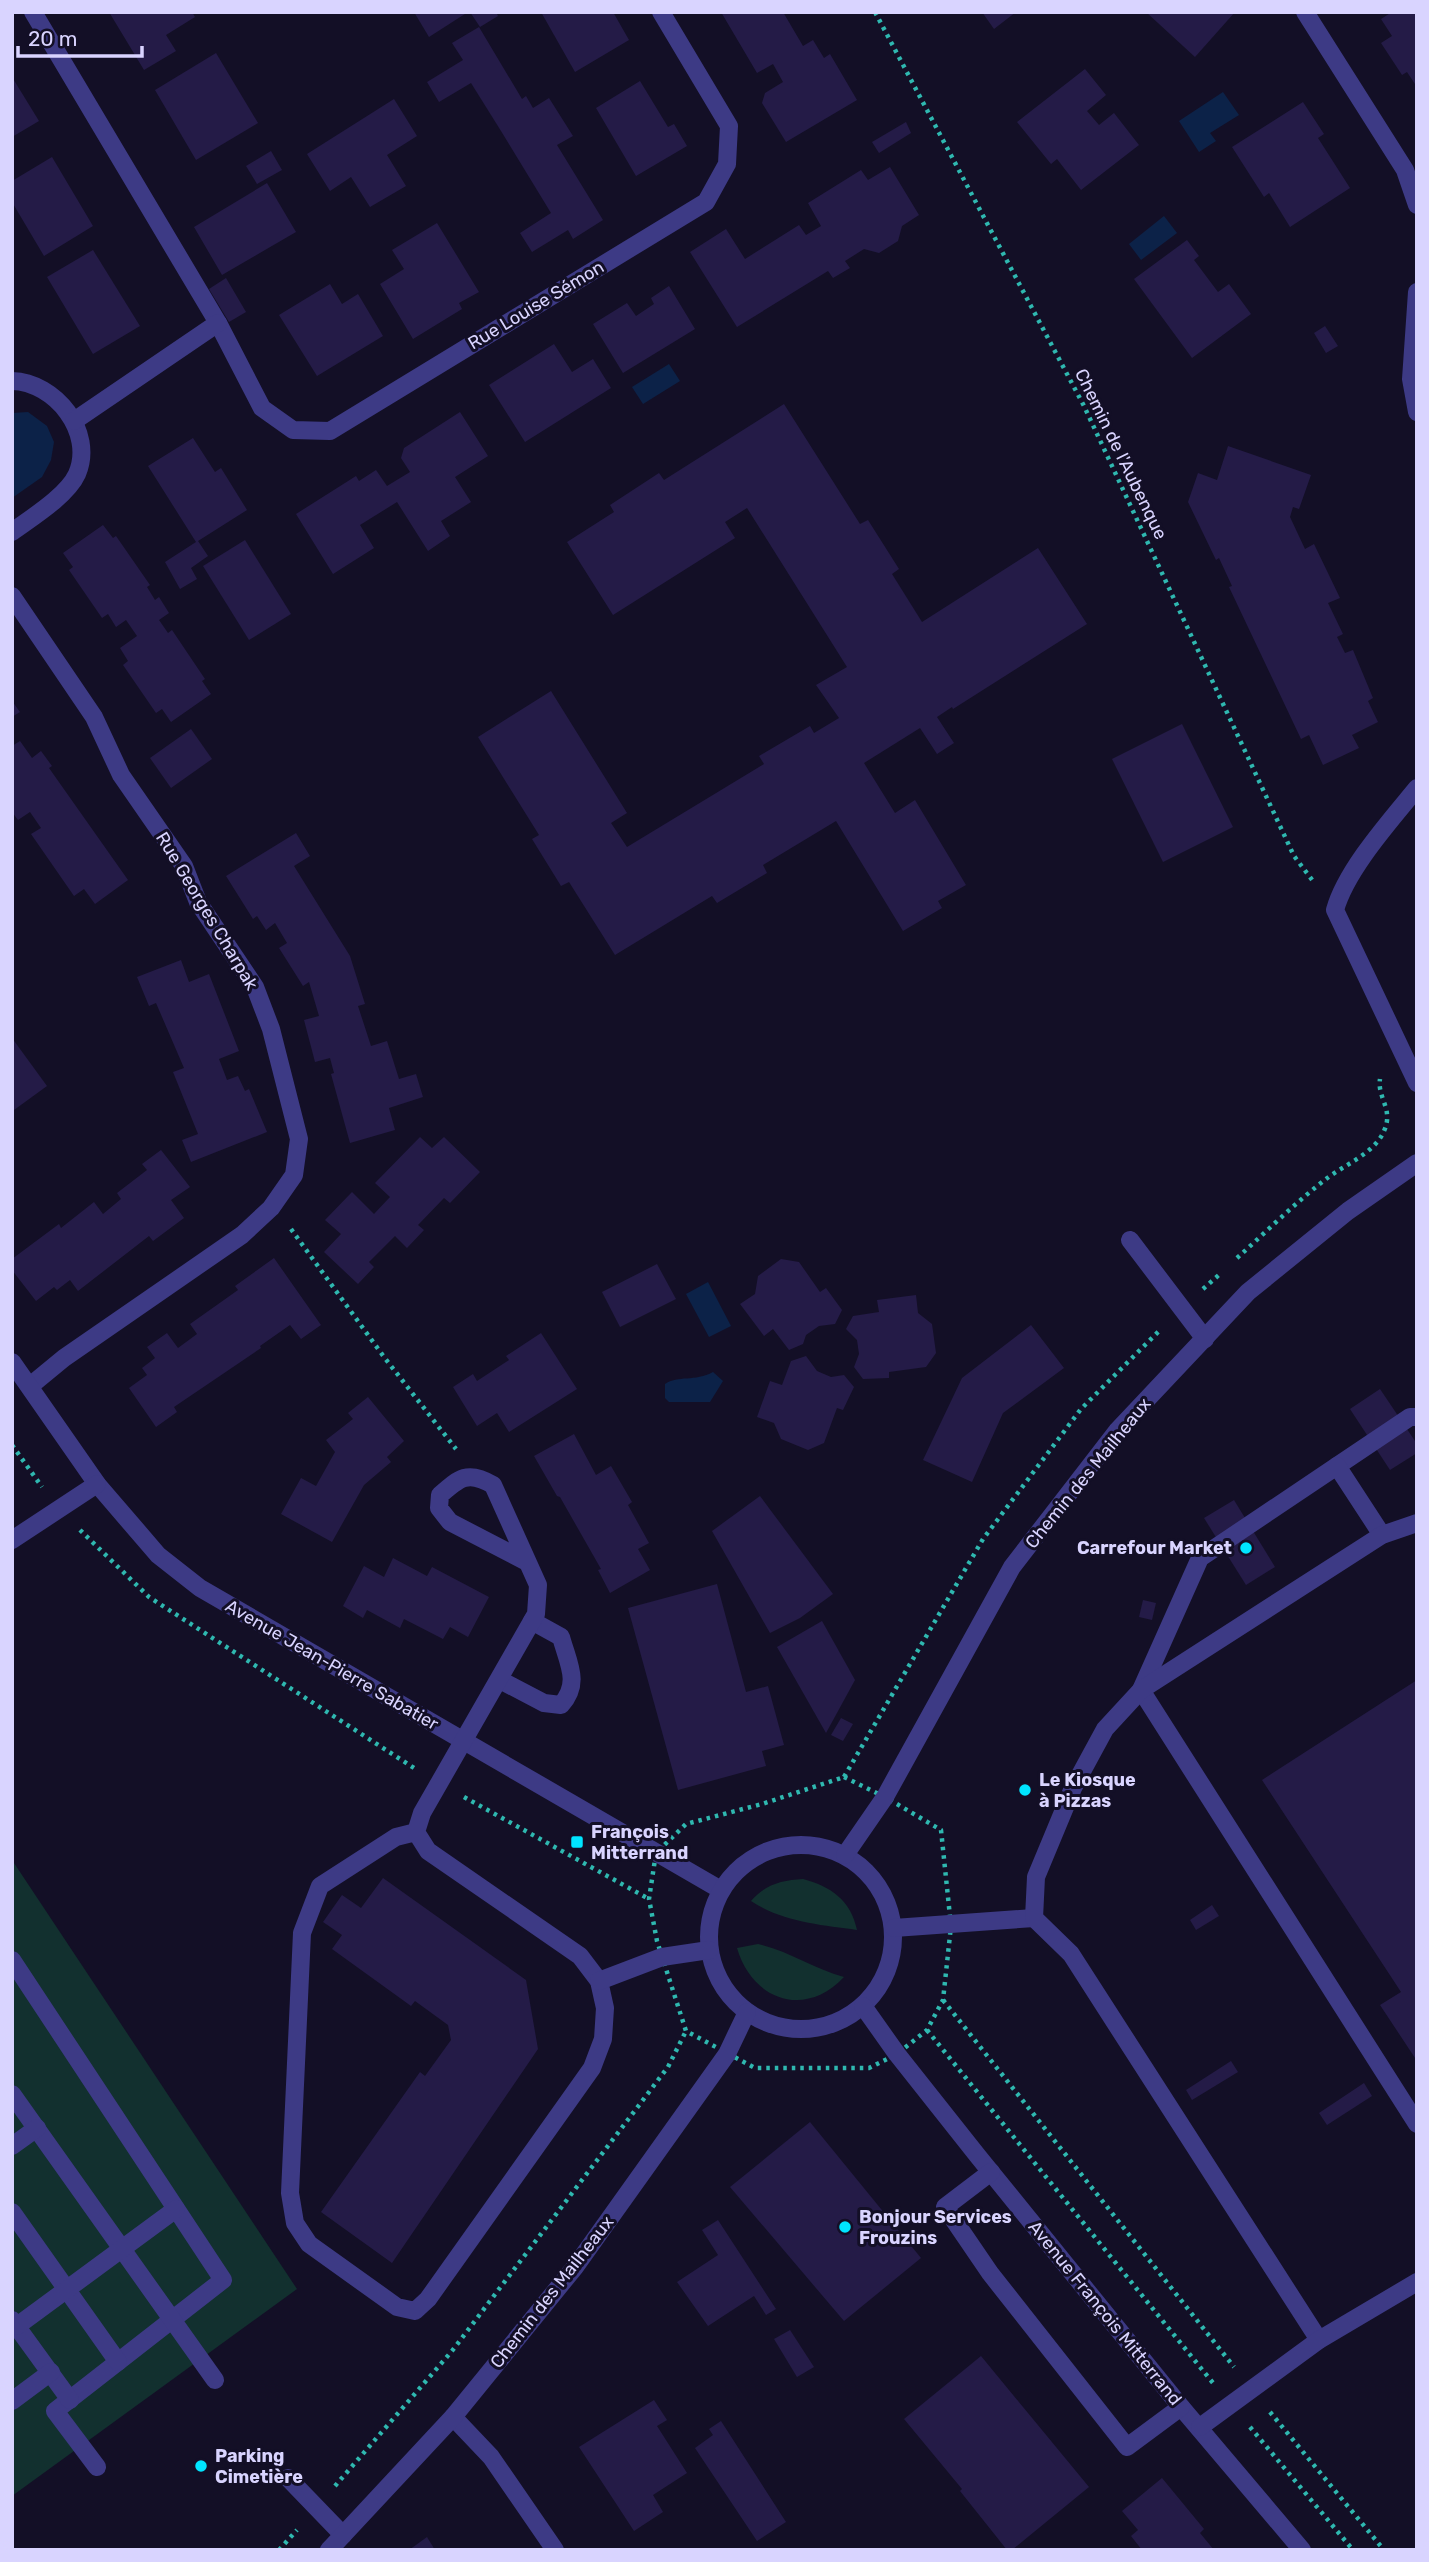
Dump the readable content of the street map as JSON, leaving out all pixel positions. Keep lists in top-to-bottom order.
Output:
{
  "streets": {
    "street": [
      "Rue Louise Sémon",
      "Rue Georges Charpak",
      "Chemin des Mailheaux",
      "Avenue Jean-Pierre Sabatier",
      "Avenue François Mitterrand"
    ],
    "path": ["Chemin de l'Aubenque"]
  },
  "crossings": [
    ["Rue Georges Charpak", "Avenue Jean-Pierre Sabatier"],
    ["Chemin des Mailheaux", "Avenue Jean-Pierre Sabatier"],
    ["Chemin des Mailheaux", "Avenue François Mitterrand"],
    ["Avenue Jean-Pierre Sabatier", "Avenue François Mitterrand"]
  ],
  "places": {
    "other": [
      "Carrefour Market",
      "Le Kiosque à Pizzas",
      "Bonjour Services Frouzins",
      "Parking Cimetière"
    ],
    "transit": ["François Mitterrand"]
  },
  "scale_bar": "20 m"
}
